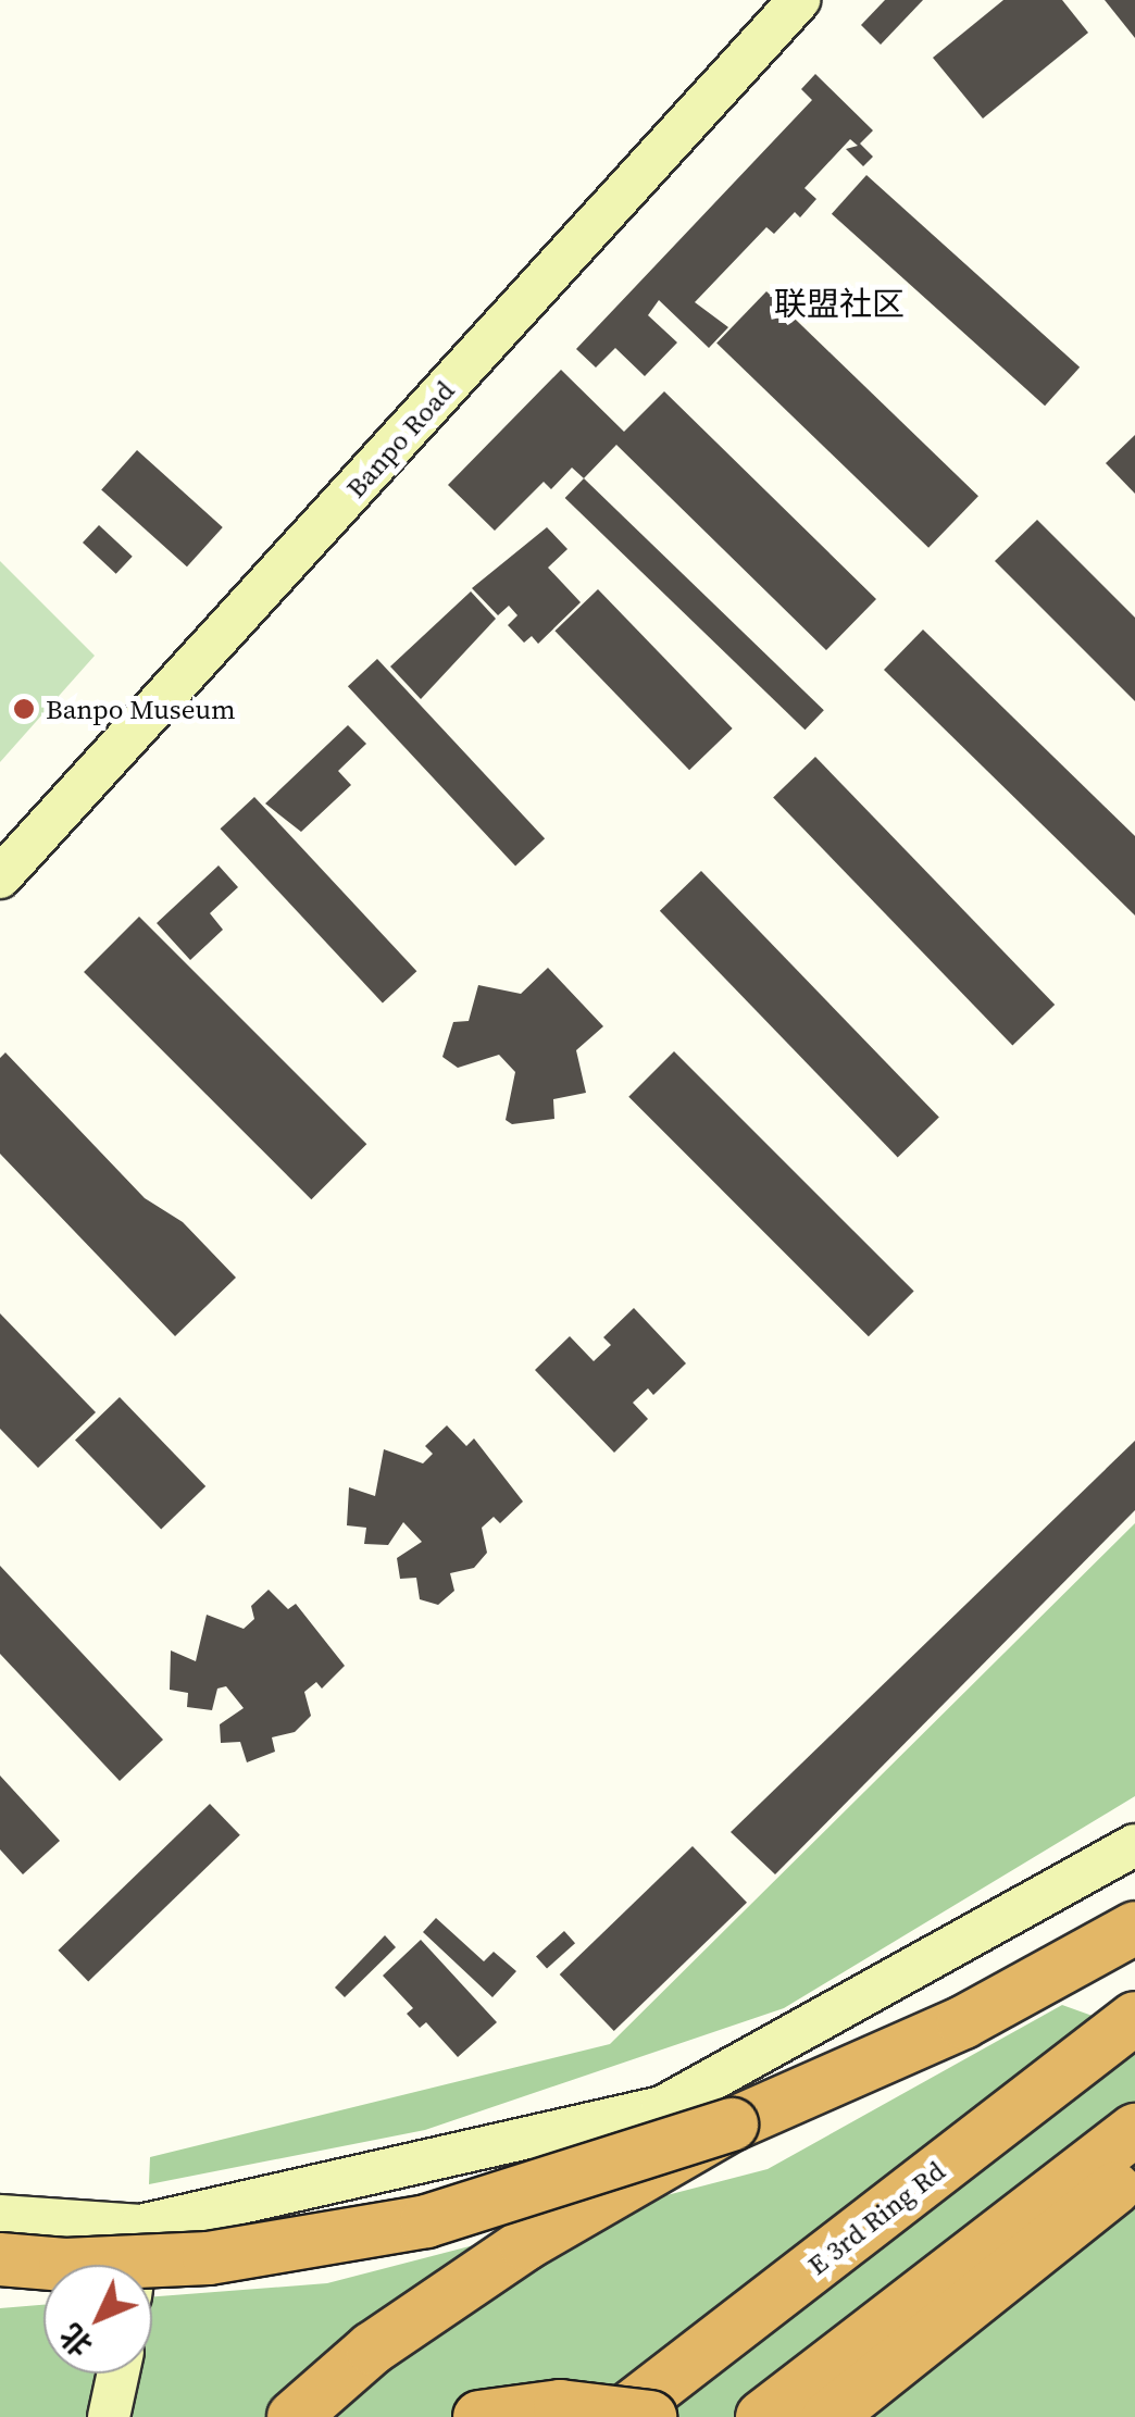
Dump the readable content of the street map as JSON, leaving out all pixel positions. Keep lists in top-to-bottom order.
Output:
{
  "streets": {
    "highway": ["E 3rd Ring Rd"],
    "street": ["Banpo Road"]
  },
  "districts": ["联盟社区"],
  "places": ["Banpo Museum"],
  "north": "bottom left"
}
